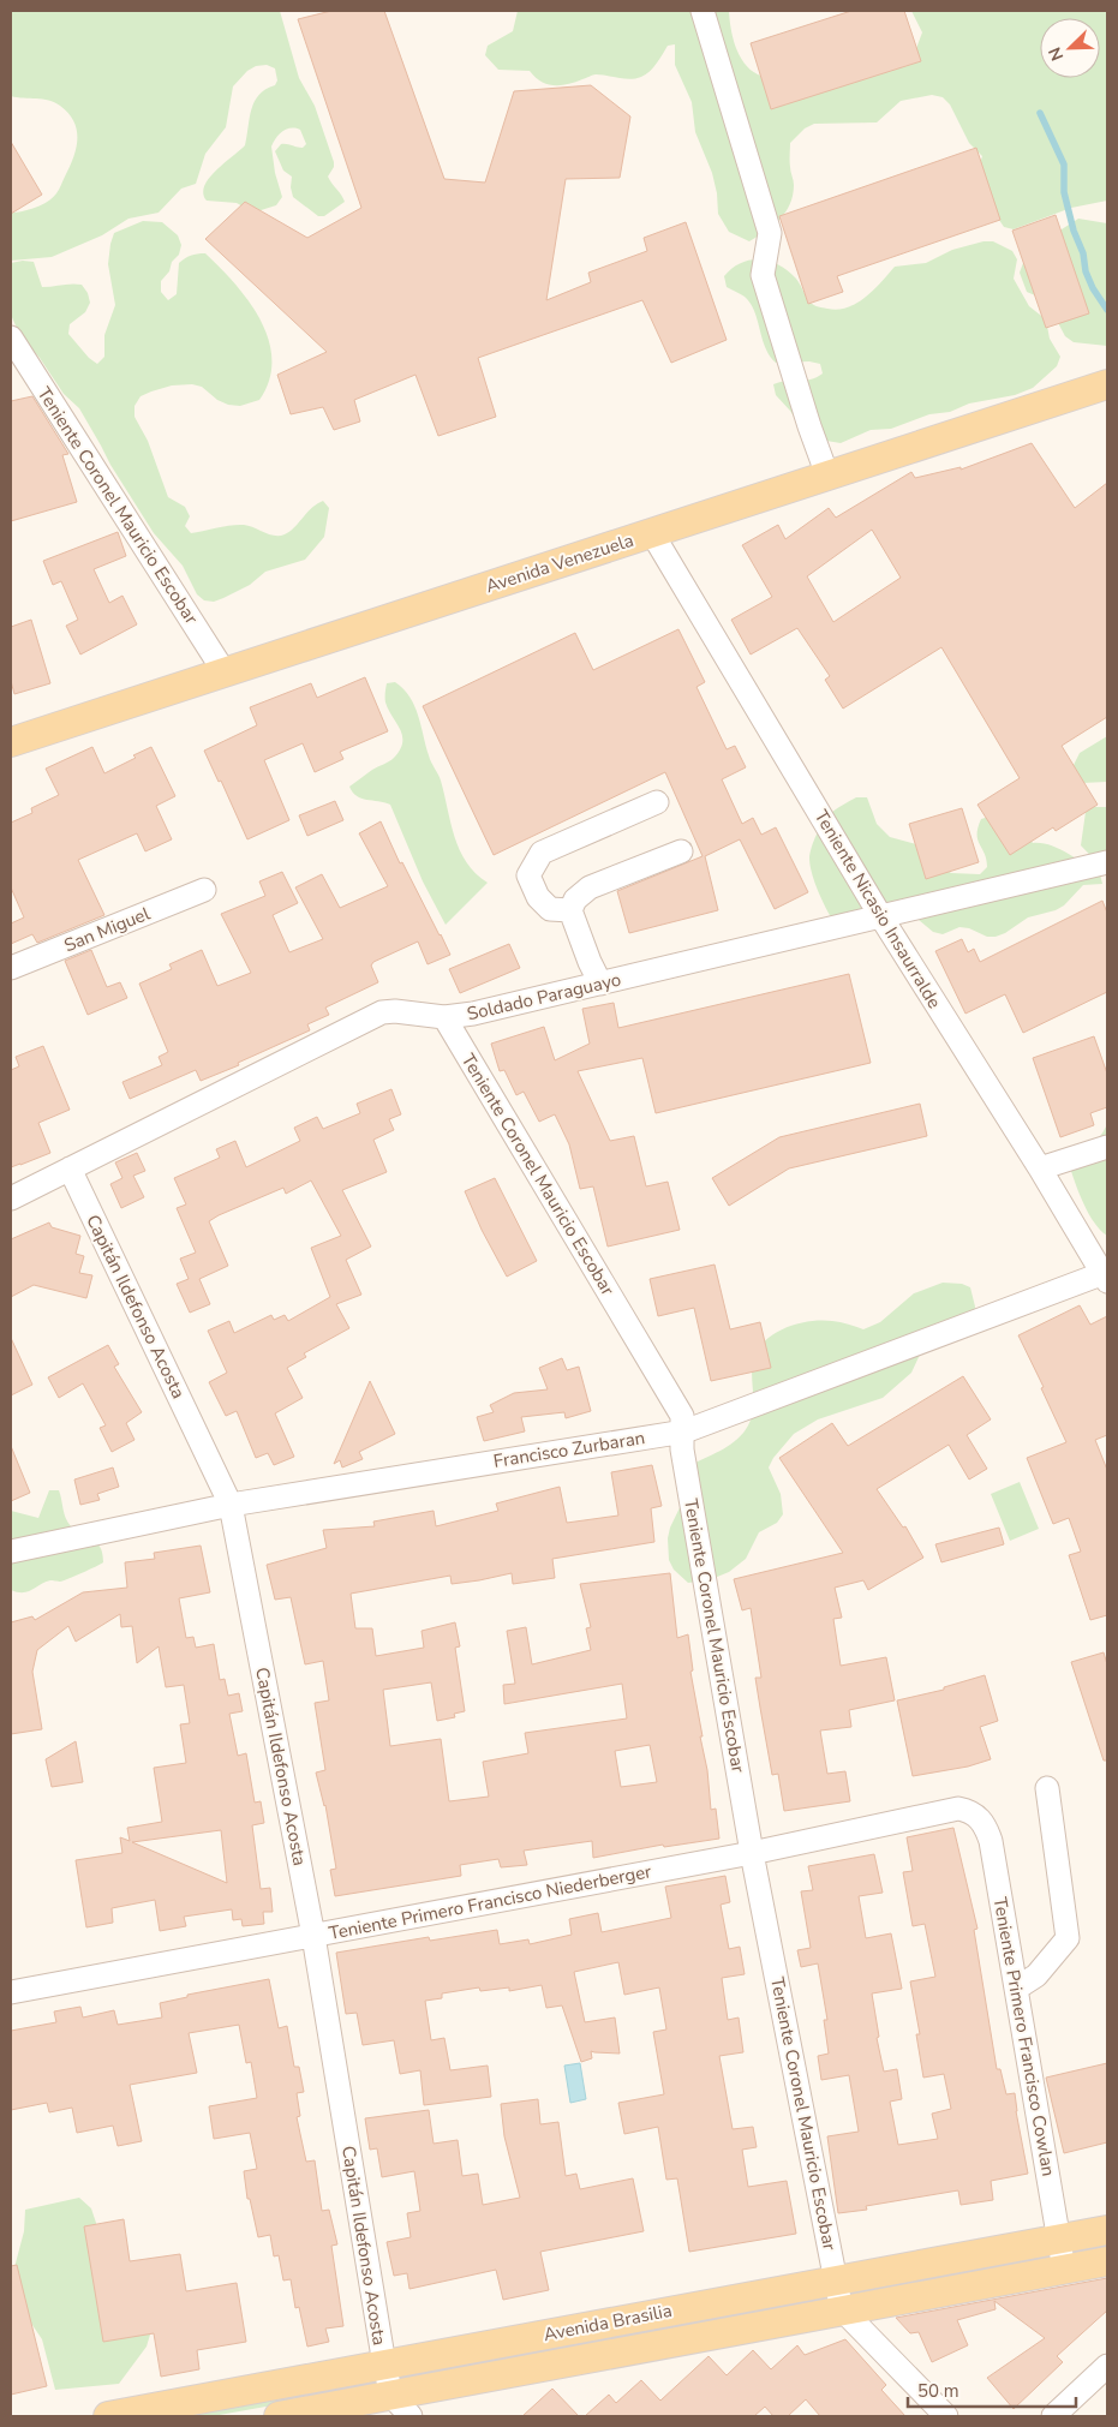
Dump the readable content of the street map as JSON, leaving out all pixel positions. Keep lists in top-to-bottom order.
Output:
{
  "streets": {
    "main road": ["Avenida Venezuela", "Avenida Brasilia"],
    "street": [
      "Teniente Coronel Mauricio Escobar",
      "Teniente Nicasio Insaurralde",
      "San Miguel",
      "Soldado Paraguayo",
      "Capitán Ildefonso Acosta",
      "Francisco Zurbaran",
      "Teniente Primero Francisco Niederberger",
      "Teniente Primero Francisco Cowlan"
    ]
  },
  "crossings": [
    ["Teniente Coronel Mauricio Escobar", "Avenida Venezuela"],
    ["Teniente Coronel Mauricio Escobar", "Soldado Paraguayo"],
    ["Teniente Coronel Mauricio Escobar", "Francisco Zurbaran"],
    ["Teniente Coronel Mauricio Escobar", "Teniente Primero Francisco Niederberger"],
    ["Teniente Coronel Mauricio Escobar", "Avenida Brasilia"],
    ["Avenida Venezuela", "Teniente Nicasio Insaurralde"],
    ["Teniente Nicasio Insaurralde", "Soldado Paraguayo"],
    ["Teniente Nicasio Insaurralde", "Francisco Zurbaran"],
    ["Soldado Paraguayo", "Capitán Ildefonso Acosta"],
    ["Capitán Ildefonso Acosta", "Francisco Zurbaran"],
    ["Capitán Ildefonso Acosta", "Teniente Primero Francisco Niederberger"],
    ["Capitán Ildefonso Acosta", "Avenida Brasilia"],
    ["Teniente Primero Francisco Niederberger", "Teniente Primero Francisco Cowlan"],
    ["Teniente Primero Francisco Cowlan", "Avenida Brasilia"]
  ],
  "scale_bar": "50 m",
  "north": "bottom left"
}
